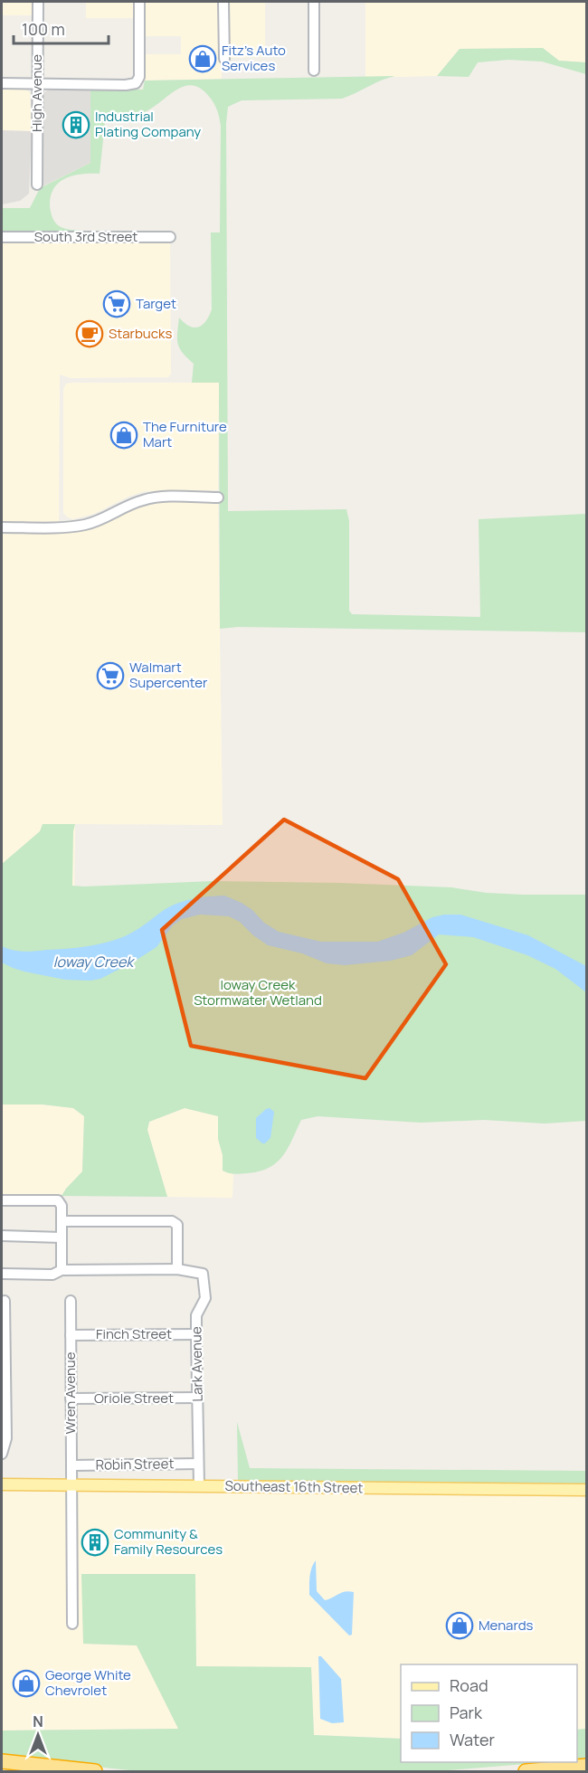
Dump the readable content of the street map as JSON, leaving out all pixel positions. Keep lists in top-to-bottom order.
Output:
{
  "streets": {
    "main road": ["Southeast 16th Street"],
    "street": [
      "High Avenue",
      "South 3rd Street",
      "Finch Street",
      "Lark Avenue",
      "Wren Avenue",
      "Oriole Street",
      "Robin Street"
    ]
  },
  "crossings": [
    ["Finch Street", "Lark Avenue"],
    ["Finch Street", "Wren Avenue"],
    ["Lark Avenue", "Oriole Street"],
    ["Lark Avenue", "Robin Street"],
    ["Lark Avenue", "Southeast 16th Street"],
    ["Wren Avenue", "Oriole Street"],
    ["Wren Avenue", "Robin Street"],
    ["Wren Avenue", "Southeast 16th Street"]
  ],
  "water": ["Ioway Creek"],
  "parks": ["Ioway Creek Stormwater Wetland"],
  "places": {
    "shop": [
      "Fitz's Auto Services",
      "The Furniture Mart",
      "Menards",
      "George White Chevrolet"
    ],
    "building": ["Industrial Plating Company", "Community & Family Resources"],
    "supermarket": ["Target", "Walmart Supercenter"],
    "cafe": ["Starbucks"]
  },
  "legend": ["Road", "Park", "Water"],
  "scale_bar": "100 m",
  "north": "top"
}
